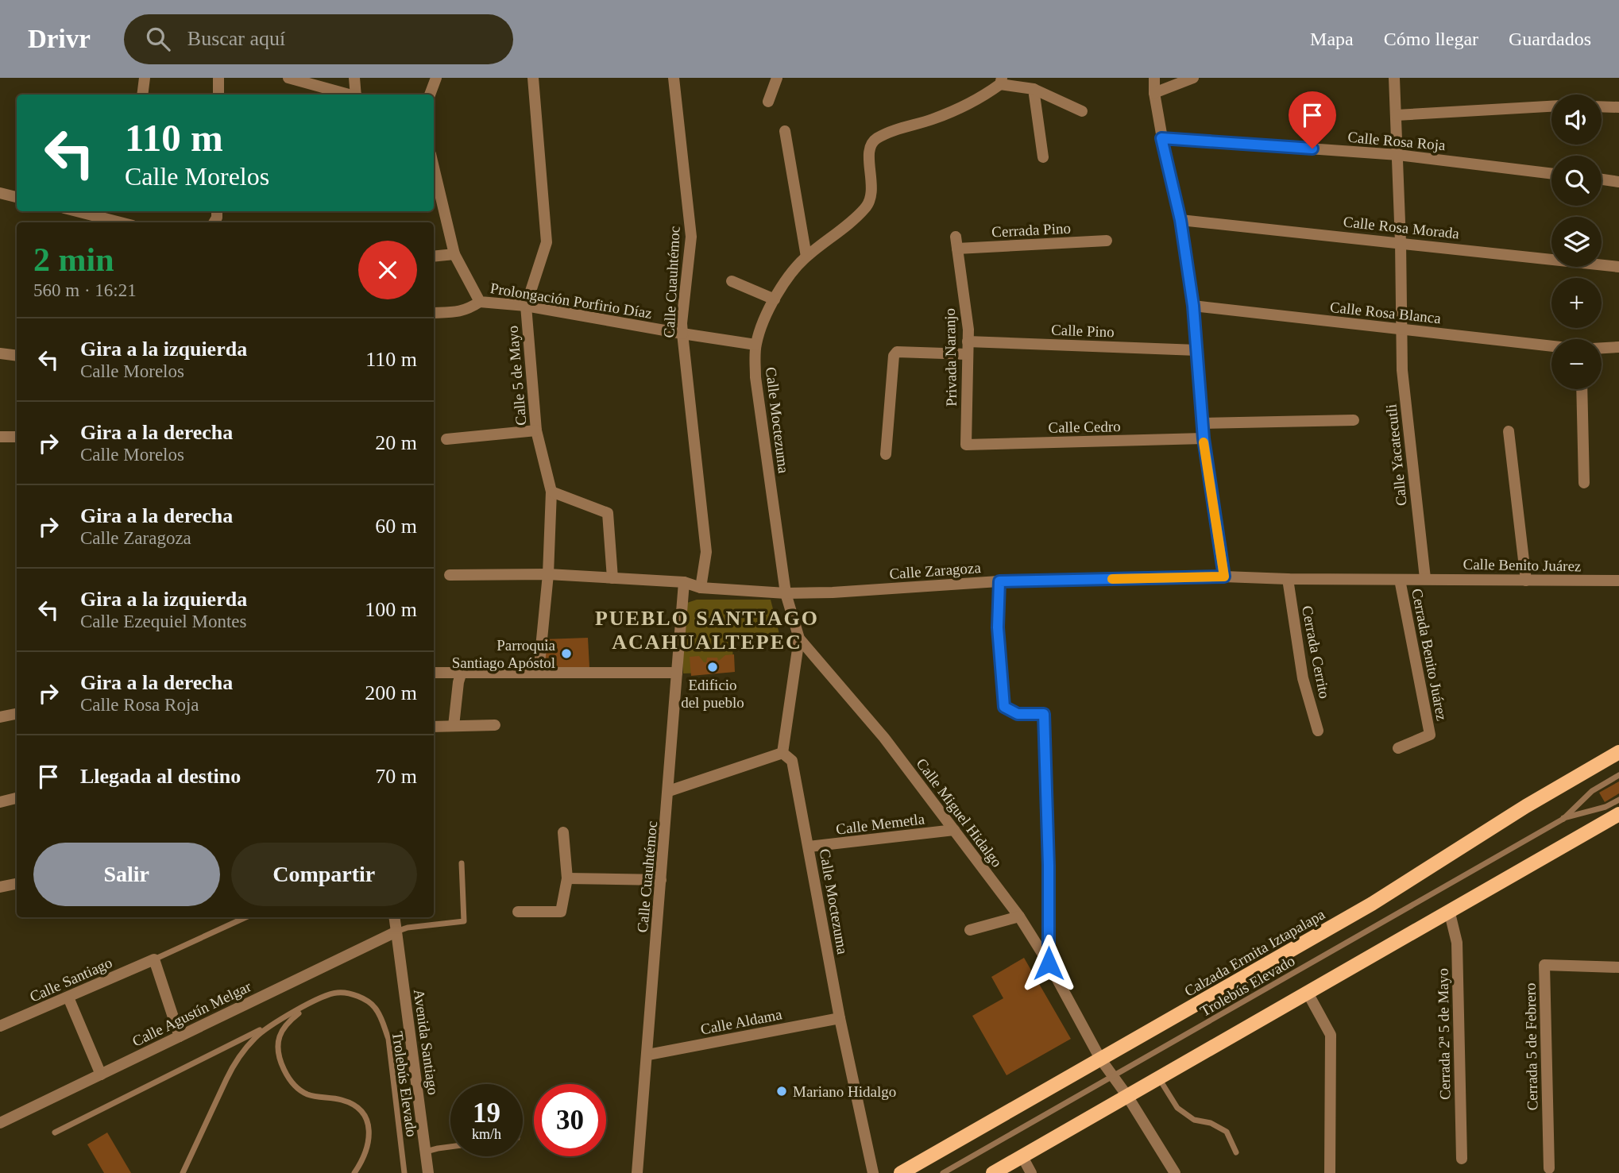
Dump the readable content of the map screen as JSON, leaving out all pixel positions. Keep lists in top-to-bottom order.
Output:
{
  "streets": {
    "main road": ["Calzada Ermita Iztapalapa"],
    "street": [
      "Calle Rosa Roja",
      "Calle Rosa Morada",
      "Cerrada Pino",
      "Calle Cuauhtémoc",
      "Prolongación Porfirio Díaz",
      "Calle Rosa Blanca",
      "Calle Pino",
      "Privada Naranjo",
      "Calle 5 de Mayo",
      "Calle Moctezuma",
      "Calle Cedro",
      "Calle Yacatecutli",
      "Calle Benito Juárez",
      "Calle Zaragoza",
      "Cerrada Cerrito",
      "Cerrada Benito Juárez",
      "Calle Miguel Hidalgo",
      "Calle Memetla",
      "Calle Santiago",
      "Calle Agustín Melgar",
      "Calle Aldama",
      "Cerrada 2ª 5 de Mayo",
      "Avenida Santiago",
      "Cerrada 5 de Febrero"
    ],
    "lane": ["Trolebús Elevado"]
  },
  "crossings": [
    ["Calle Rosa Roja", "Calle Yacatecutli"],
    ["Calle Rosa Morada", "Calle Yacatecutli"],
    ["Cerrada Pino", "Privada Naranjo"],
    ["Calle Cuauhtémoc", "Prolongación Porfirio Díaz"],
    ["Calle Cuauhtémoc", "Calle Zaragoza"],
    ["Calle Cuauhtémoc", "Calle Aldama"],
    ["Prolongación Porfirio Díaz", "Calle 5 de Mayo"],
    ["Prolongación Porfirio Díaz", "Calle Moctezuma"],
    ["Calle Rosa Blanca", "Calle Yacatecutli"],
    ["Calle Pino", "Privada Naranjo"],
    ["Privada Naranjo", "Calle Cedro"],
    ["Calle 5 de Mayo", "Calle Zaragoza"],
    ["Calle Moctezuma", "Calle Zaragoza"],
    ["Calle Moctezuma", "Calle Miguel Hidalgo"],
    ["Calle Moctezuma", "Calle Memetla"],
    ["Calle Moctezuma", "Calle Aldama"],
    ["Calle Yacatecutli", "Calle Benito Juárez"],
    ["Calle Yacatecutli", "Calle Zaragoza"],
    ["Calle Benito Juárez", "Calle Zaragoza"],
    ["Calle Zaragoza", "Cerrada Cerrito"],
    ["Calle Zaragoza", "Cerrada Benito Juárez"],
    ["Calle Zaragoza", "Calle Miguel Hidalgo"],
    ["Calle Miguel Hidalgo", "Calle Memetla"],
    ["Calle Miguel Hidalgo", "Calzada Ermita Iztapalapa"],
    ["Calle Agustín Melgar", "Avenida Santiago"]
  ],
  "districts": ["PUEBLO SANTIAGO ACAHUALTEPEC"],
  "places": ["Parroquia Santiago Apóstol", "Edificio del pueblo", "Mariano Hidalgo"],
  "page": {
    "header": "Drivr",
    "search": "Buscar aquí",
    "nav": ["Mapa", "Cómo llegar", "Guardados"],
    "map_buttons": ["+", "−"],
    "turn": ["110 m", "Calle Morelos"],
    "heading": ["2 min", "560 m · 16:21"],
    "list": [
      {
        "name": "Gira a la izquierda",
        "note": "Calle Morelos",
        "value": "110 m"
      },
      {
        "name": "Gira a la derecha",
        "note": "Calle Morelos",
        "value": "20 m"
      },
      {
        "name": "Gira a la derecha",
        "note": "Calle Zaragoza",
        "value": "60 m"
      },
      {
        "name": "Gira a la izquierda",
        "note": "Calle Ezequiel Montes",
        "value": "100 m"
      },
      {
        "name": "Gira a la derecha",
        "note": "Calle Rosa Roja",
        "value": "200 m"
      },
      {
        "name": "Llegada al destino",
        "value": "70 m"
      }
    ],
    "buttons": ["Salir", "Compartir"],
    "speed": "19 km/h",
    "limit": "30"
  }
}
